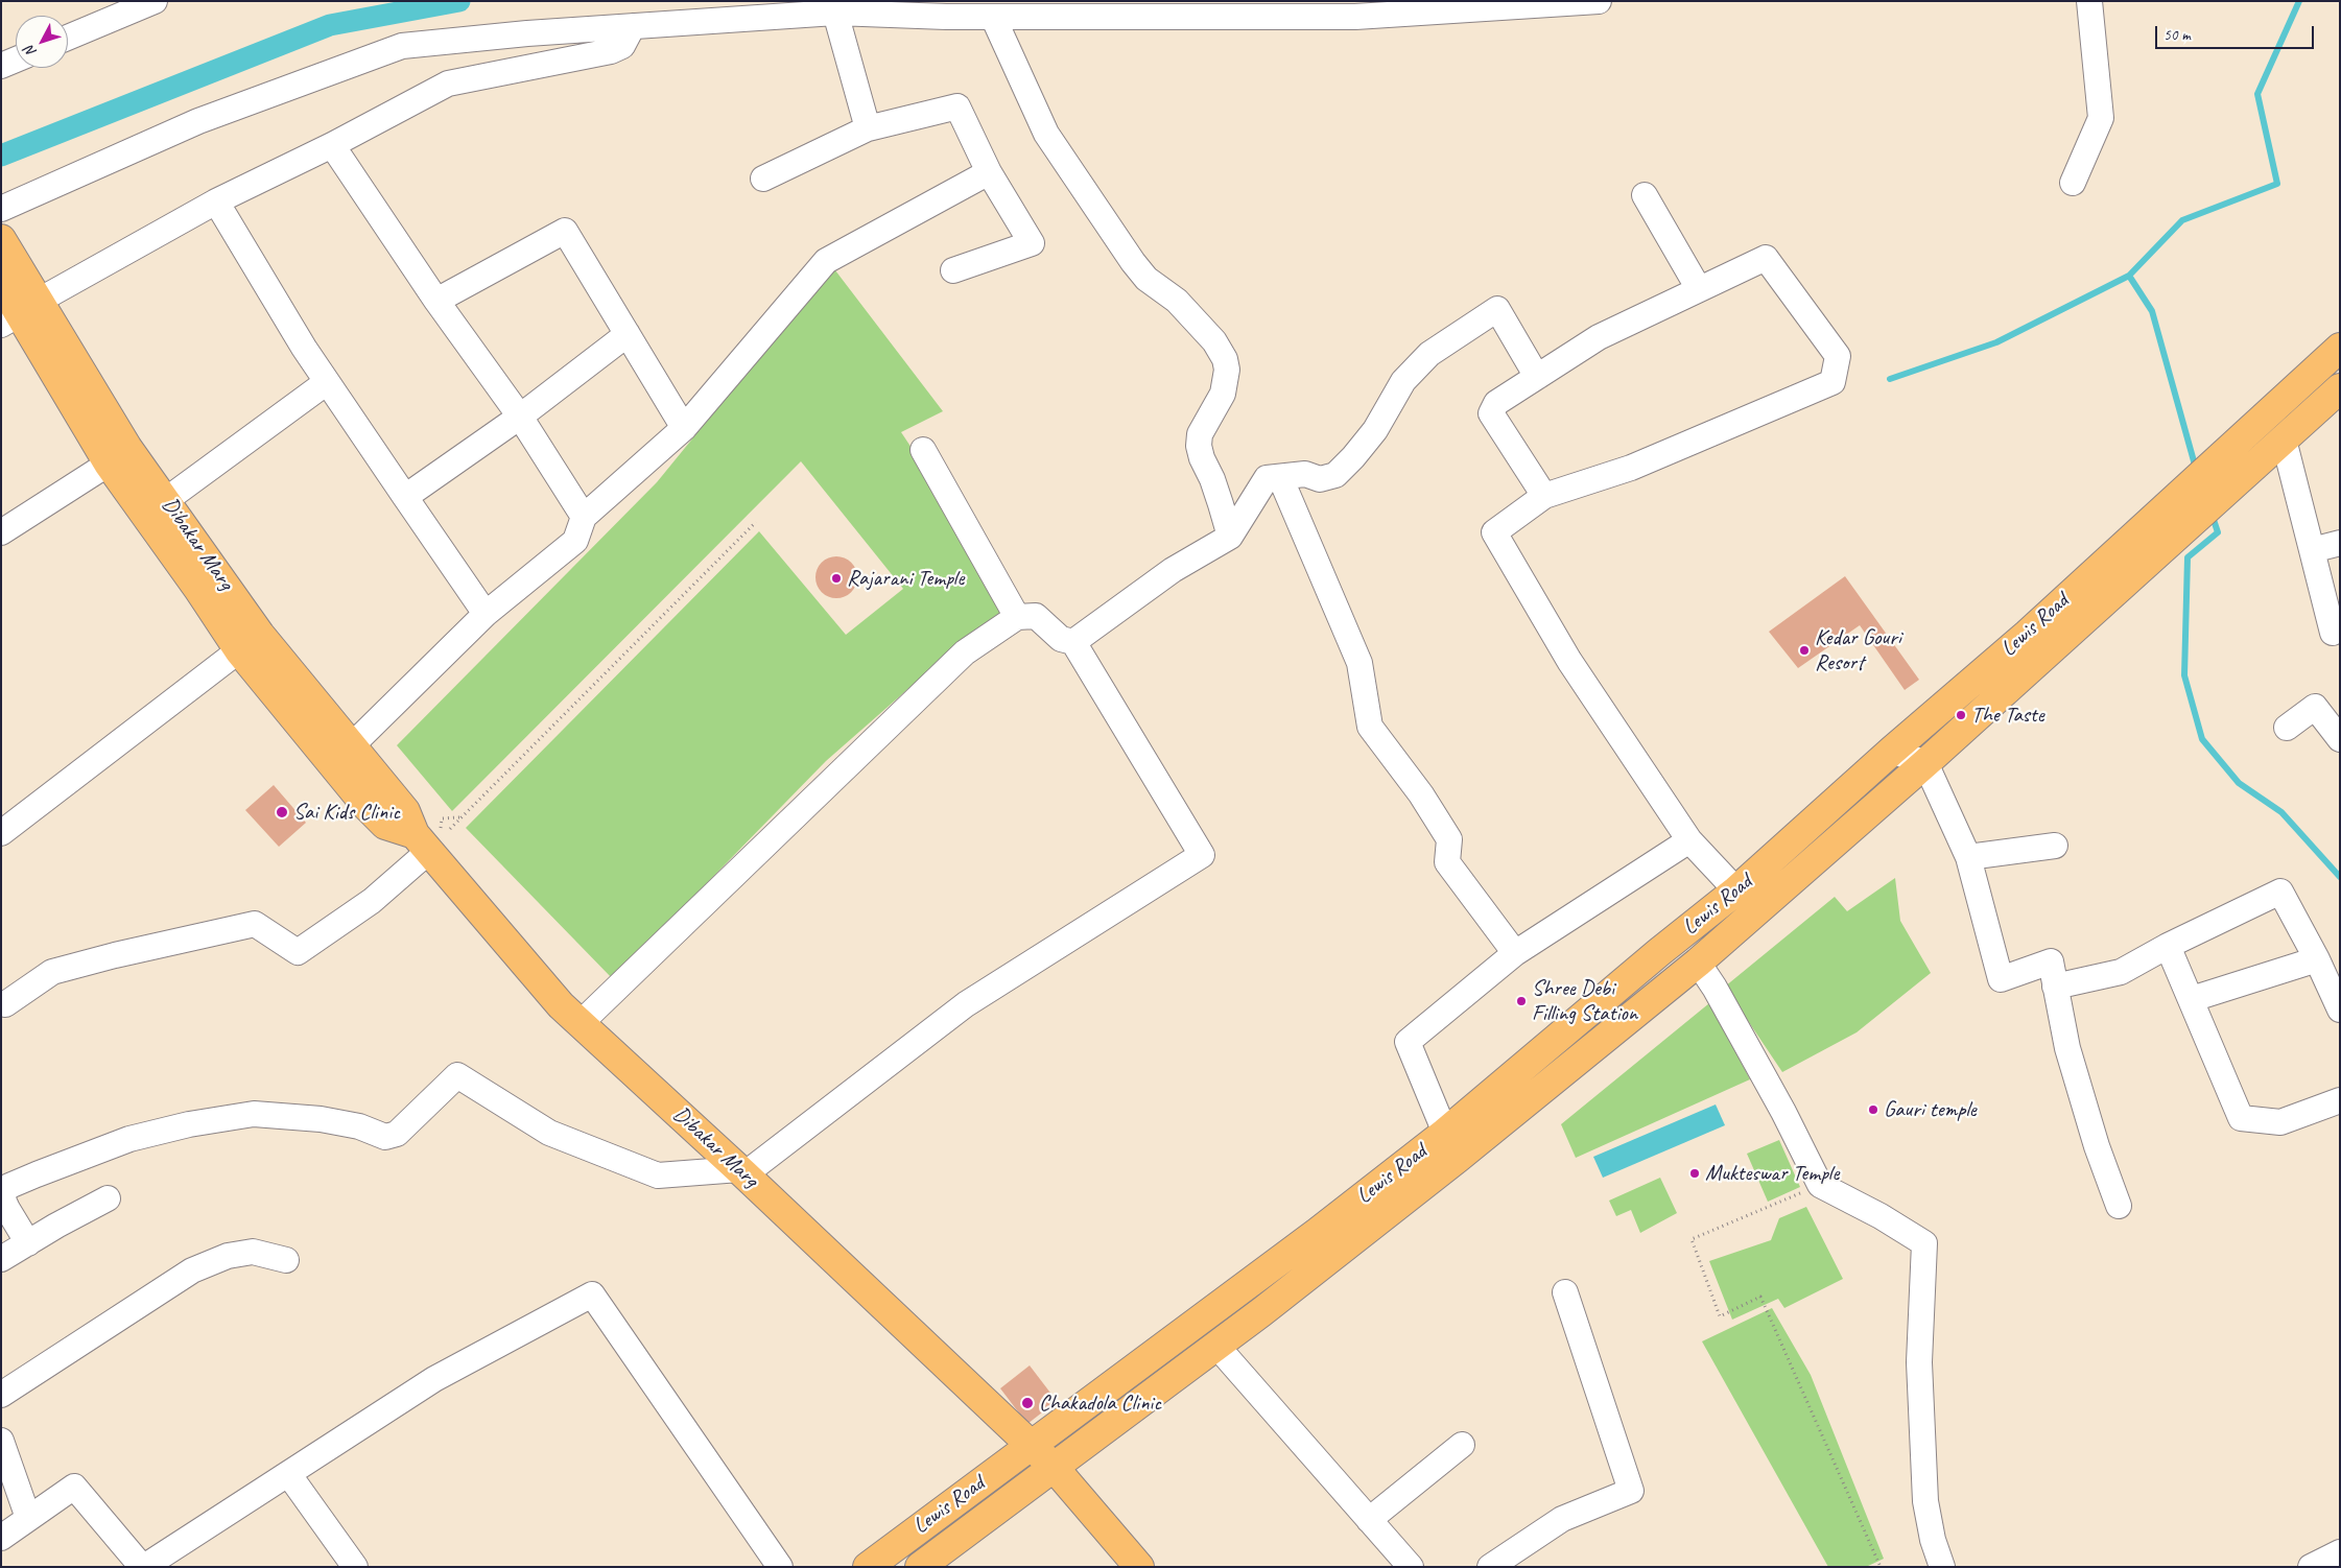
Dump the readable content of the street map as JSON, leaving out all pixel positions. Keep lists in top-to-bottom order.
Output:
{
  "streets": {
    "main road": ["Dibakar Marg", "Lewis Road"]
  },
  "crossings": [
    ["Dibakar Marg", "Lewis Road"]
  ],
  "places": [
    "Rajarani Temple",
    "Kedar Gouri Resort",
    "The Taste",
    "Sai Kids Clinic",
    "Shree Debi Filling Station",
    "Gauri temple",
    "Mukteswar Temple",
    "Chakadola Clinic"
  ],
  "scale_bar": "50 m",
  "north": "bottom left"
}
